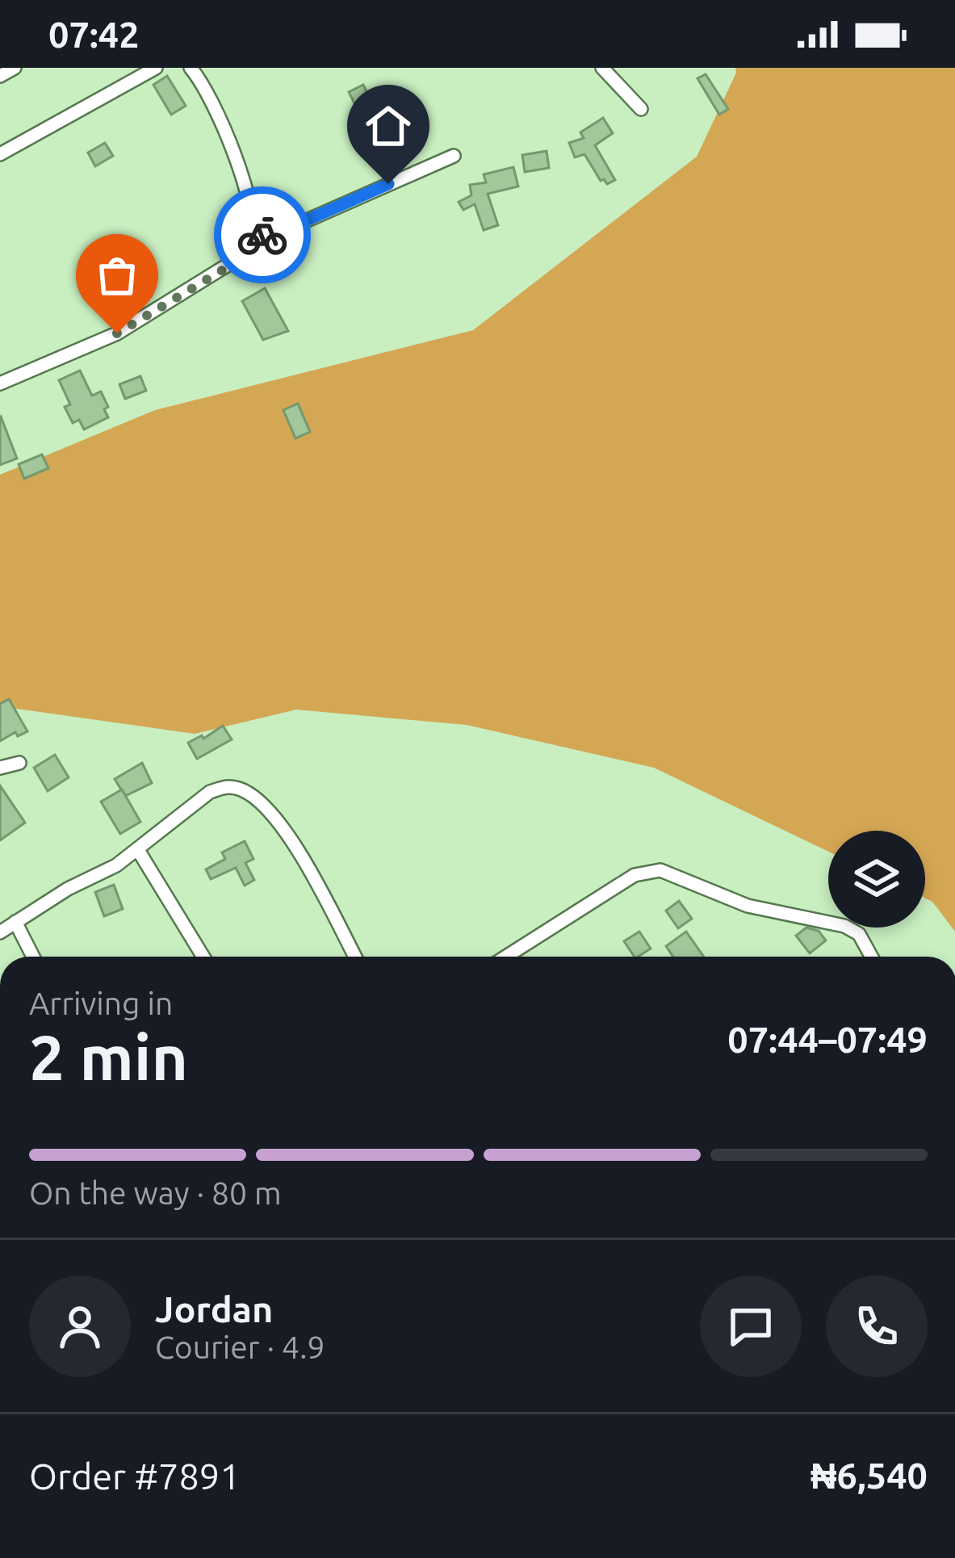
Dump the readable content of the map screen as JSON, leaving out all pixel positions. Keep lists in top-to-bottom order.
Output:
{
  "page": {
    "status": "07:42",
    "heading": ["2 min", "Arriving in", "07:44–07:49"],
    "panel": [
      "Jordan",
      "Courier · 4.9",
      "Order #7891",
      "₦6,540"
    ],
    "bar": "On the way · 80 m"
  }
}
